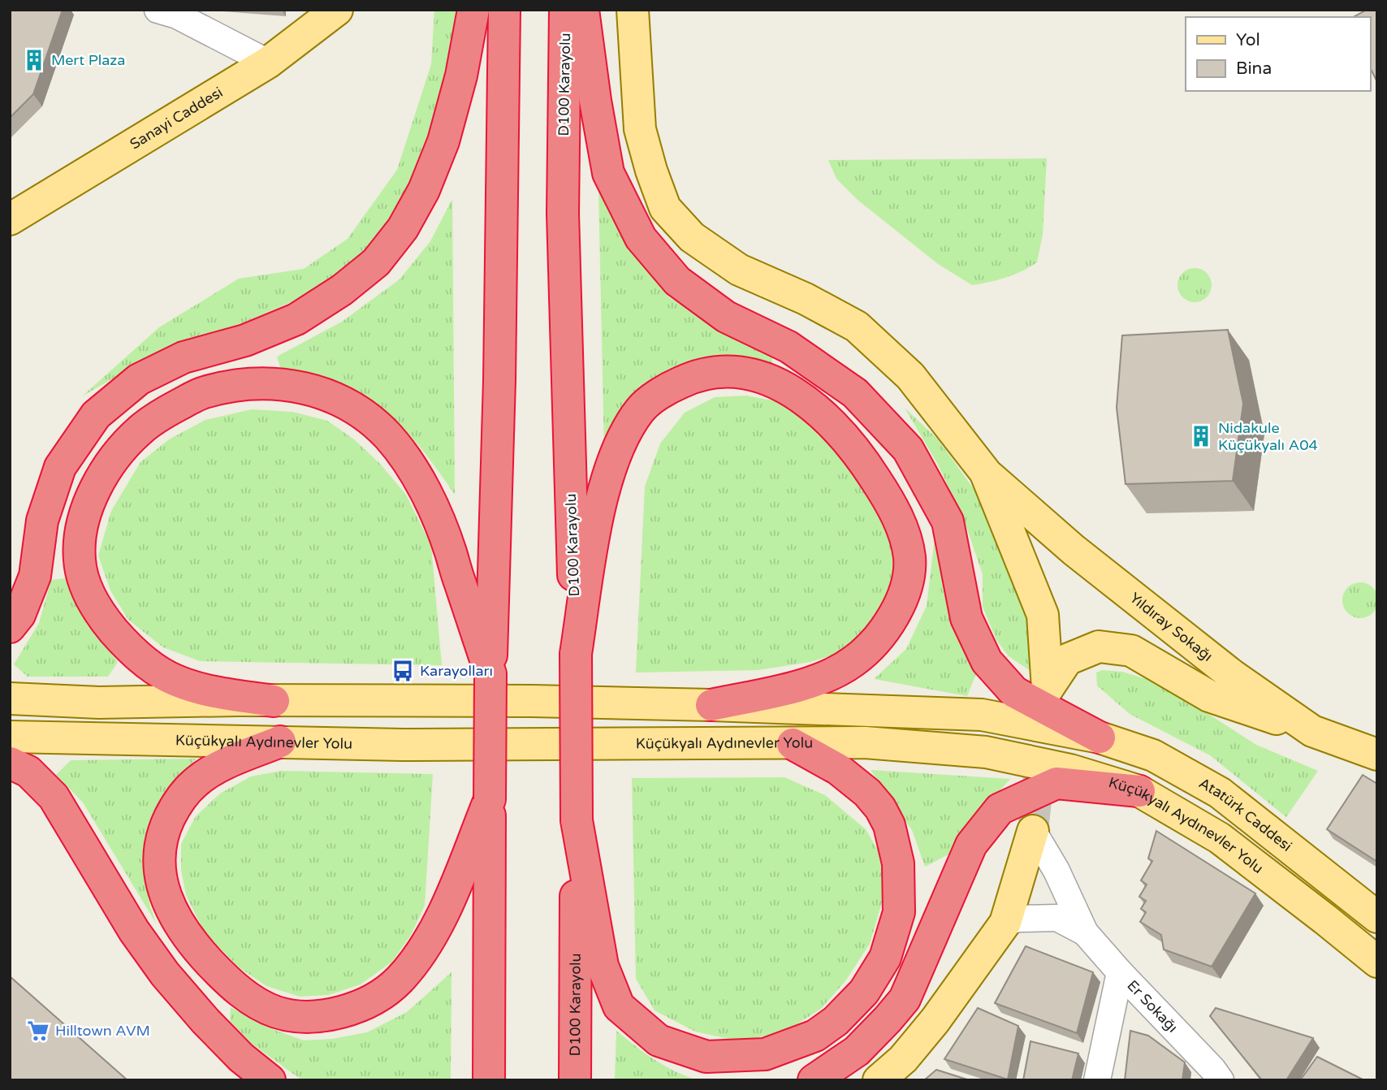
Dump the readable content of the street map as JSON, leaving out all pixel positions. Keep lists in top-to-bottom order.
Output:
{
  "streets": {
    "highway": ["D100 Karayolu"],
    "main road": [
      "Sanayi Caddesi",
      "Yıldıray Sokağı",
      "Küçükyalı Aydınevler Yolu",
      "Atatürk Caddesi"
    ],
    "street": ["Er Sokağı"]
  },
  "places": {
    "building": ["Mert Plaza", "Nidakule Küçükyalı A04"],
    "bus stop": ["Karayolları"],
    "supermarket": ["Hilltown AVM"]
  },
  "legend": ["Yol", "Bina"]
}
